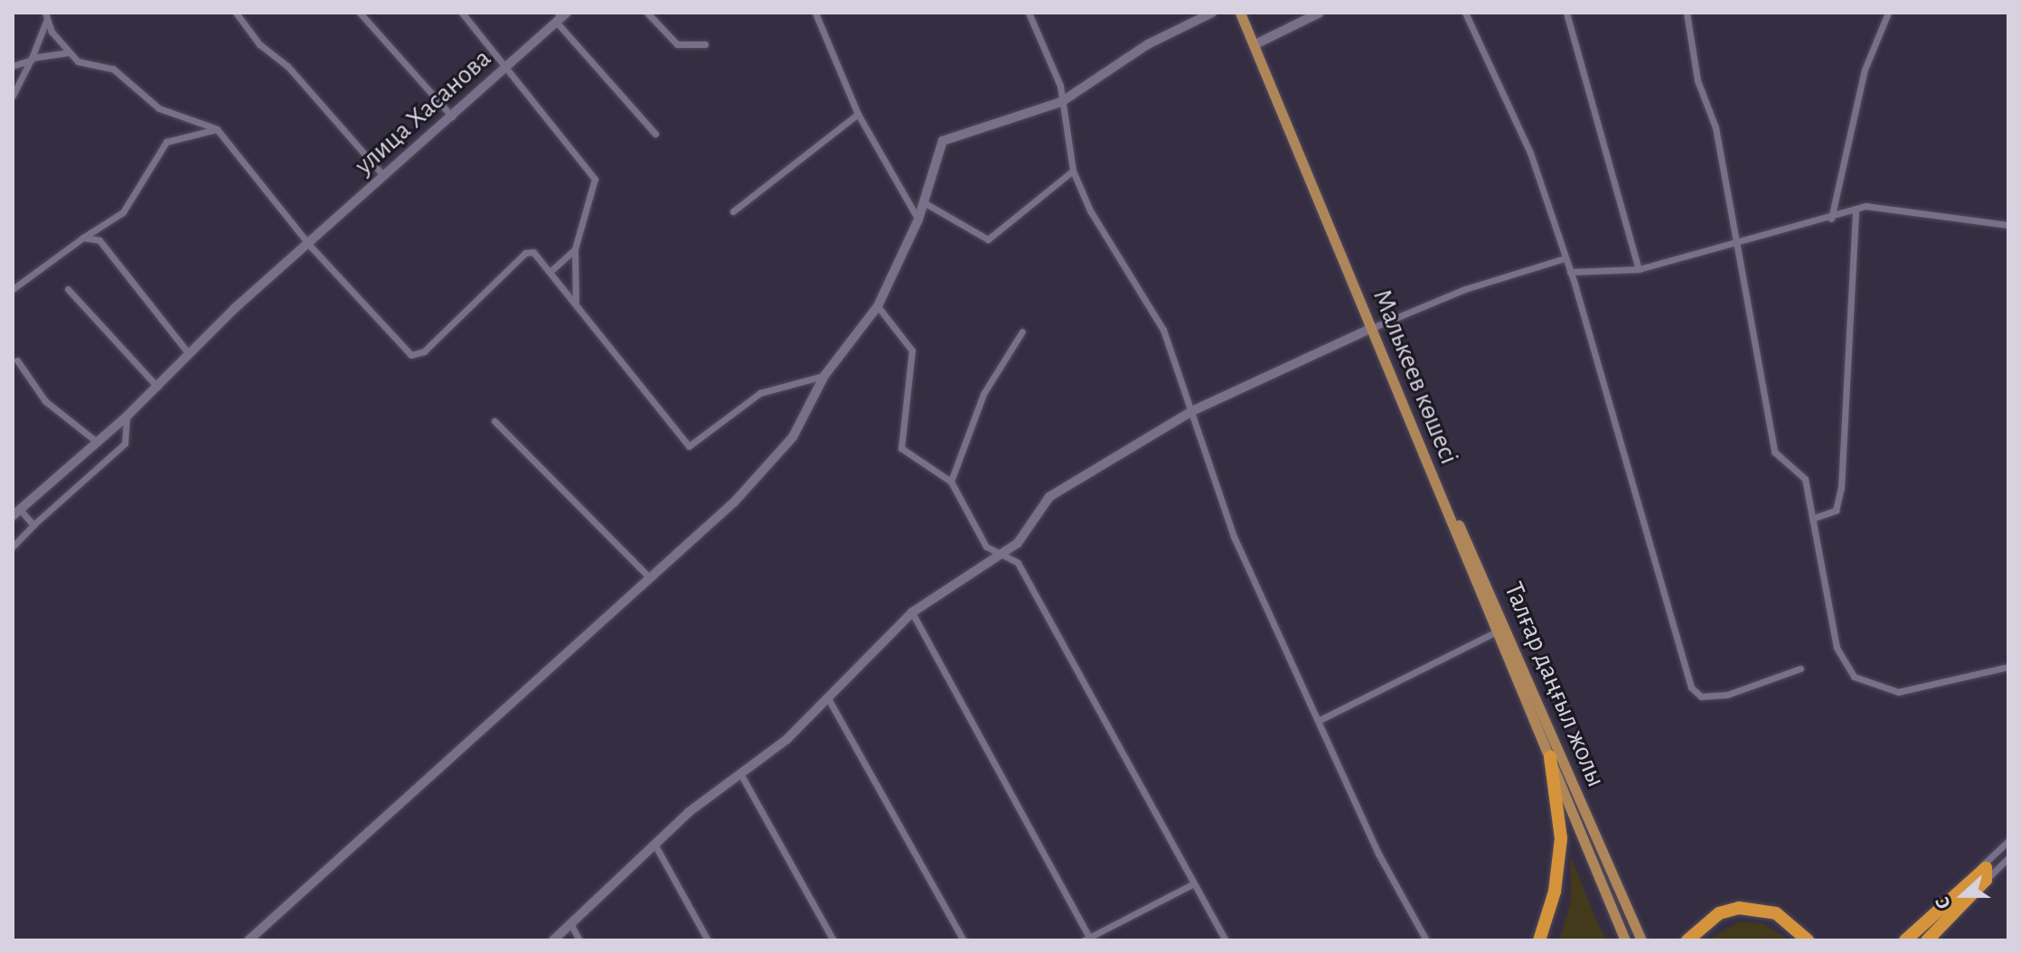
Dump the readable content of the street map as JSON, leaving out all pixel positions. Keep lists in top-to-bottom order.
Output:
{
  "streets": {
    "main road": ["Малькеев көшесі", "Талғар даңғыл жолы"],
    "street": ["улица Хасанова"]
  },
  "crossings": [
    ["Малькеев көшесі", "Талғар даңғыл жолы"]
  ],
  "north": "left"
}
